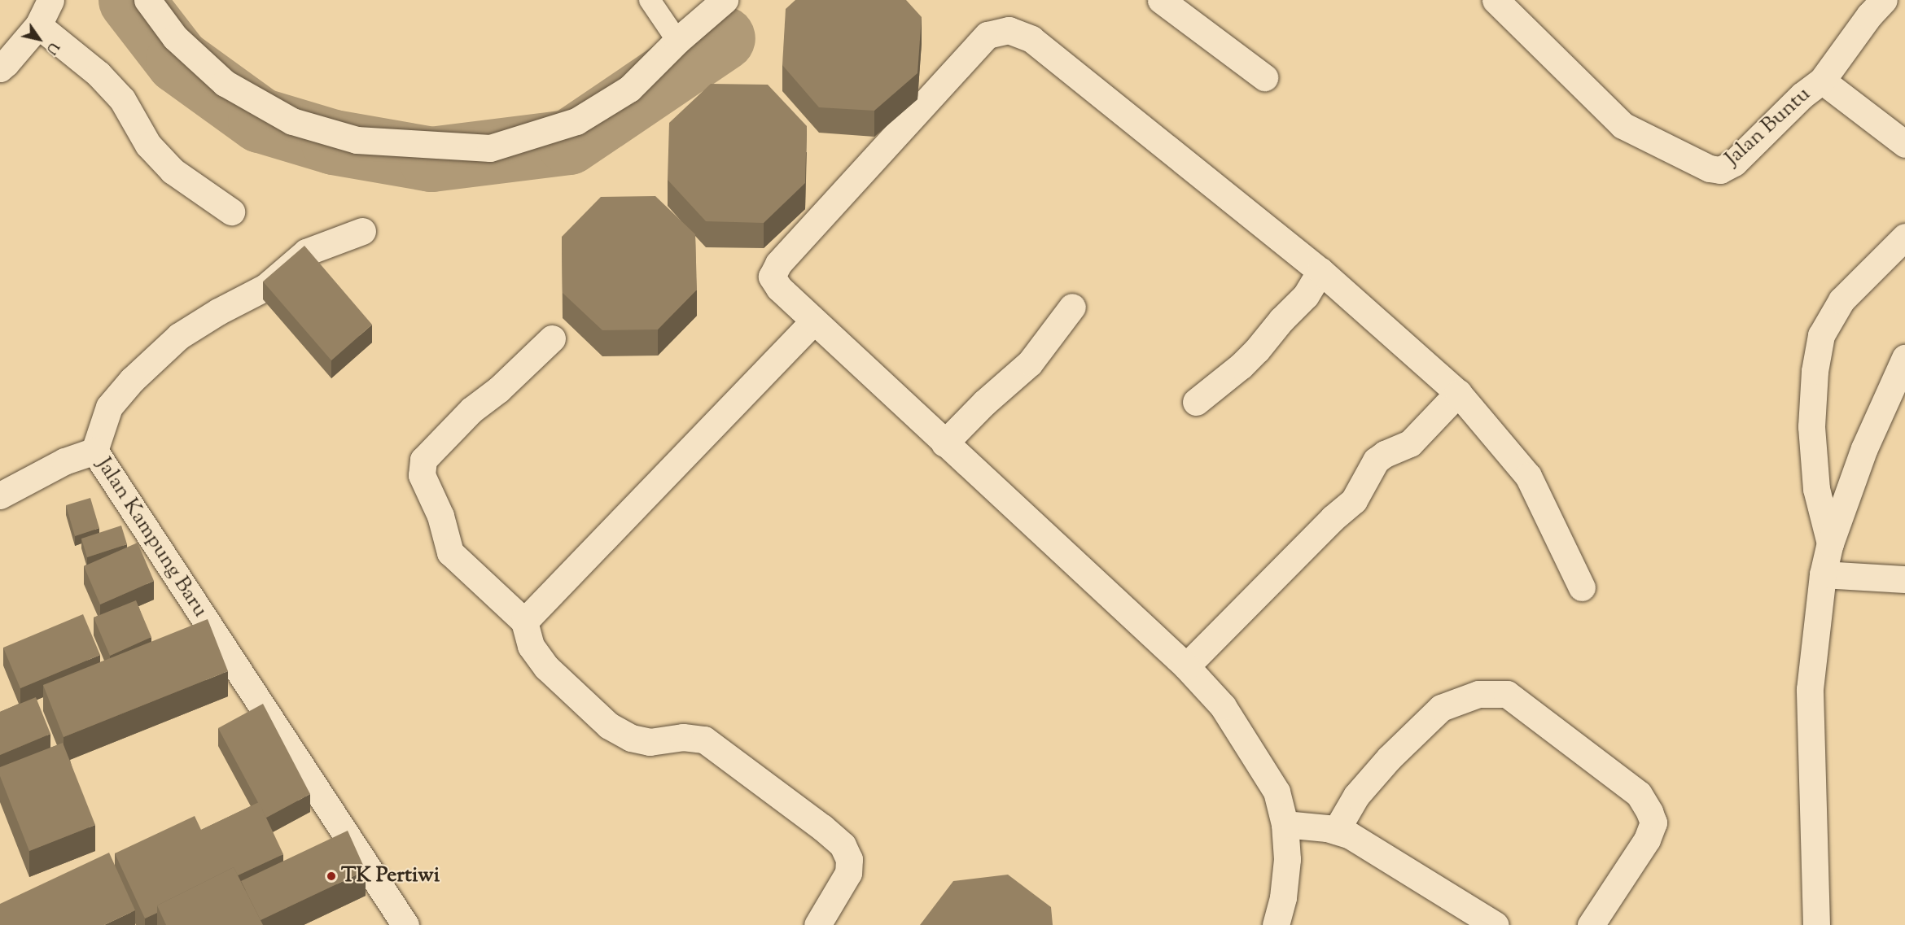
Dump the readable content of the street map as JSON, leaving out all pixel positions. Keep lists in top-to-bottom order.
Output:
{
  "streets": {
    "street": ["Jalan Buntu", "Jalan Kampung Baru"]
  },
  "places": ["TK Pertiwi"],
  "north": "bottom right"
}
